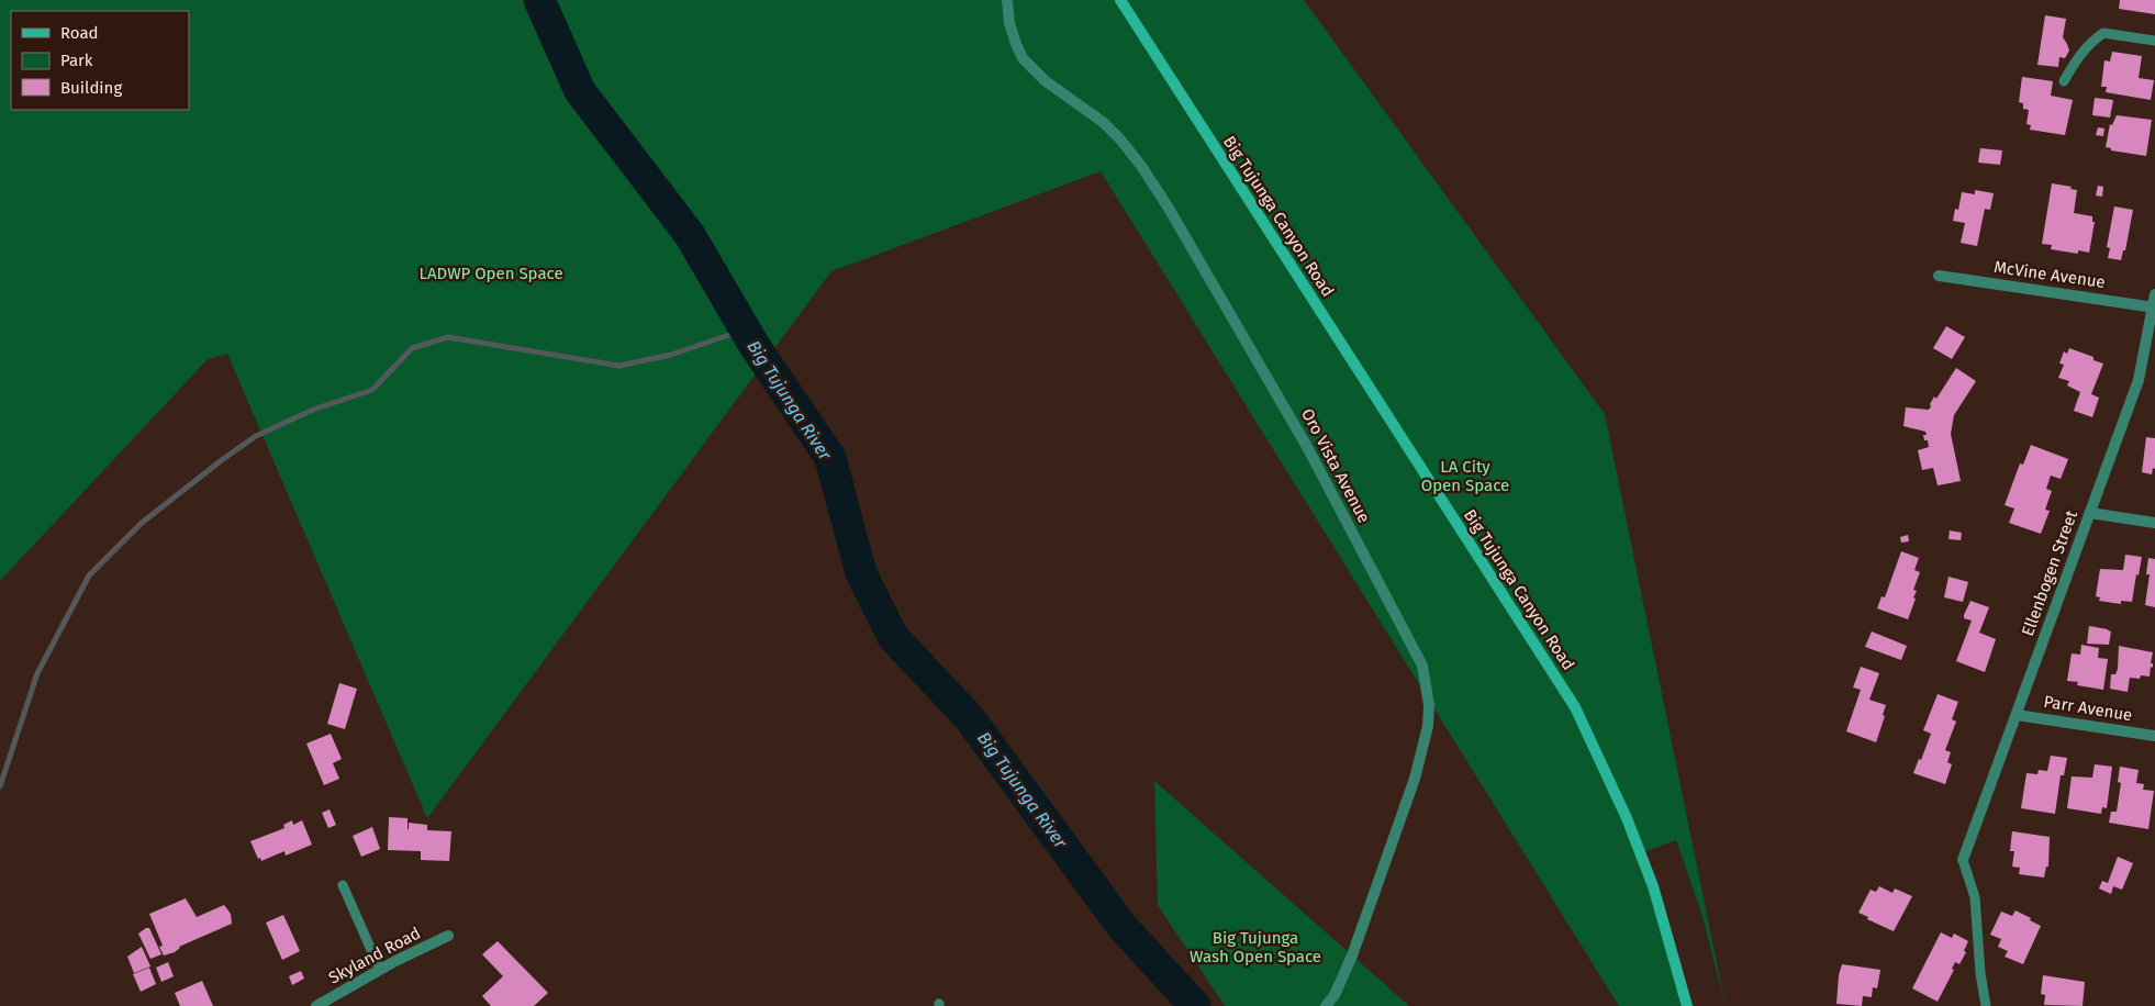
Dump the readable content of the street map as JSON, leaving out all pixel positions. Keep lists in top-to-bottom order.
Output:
{
  "streets": {
    "street": [
      "Big Tujunga Canyon Road",
      "McVine Avenue",
      "Oro Vista Avenue",
      "Ellenbogen Street",
      "Parr Avenue",
      "Skyland Road"
    ]
  },
  "crossings": [
    ["McVine Avenue", "Ellenbogen Street"],
    ["Ellenbogen Street", "Parr Avenue"]
  ],
  "water": ["Big Tujunga River"],
  "parks": ["LADWP Open Space", "LA City Open Space", "Big Tujunga Wash Open Space"],
  "legend": ["Road", "Park", "Building"]
}
